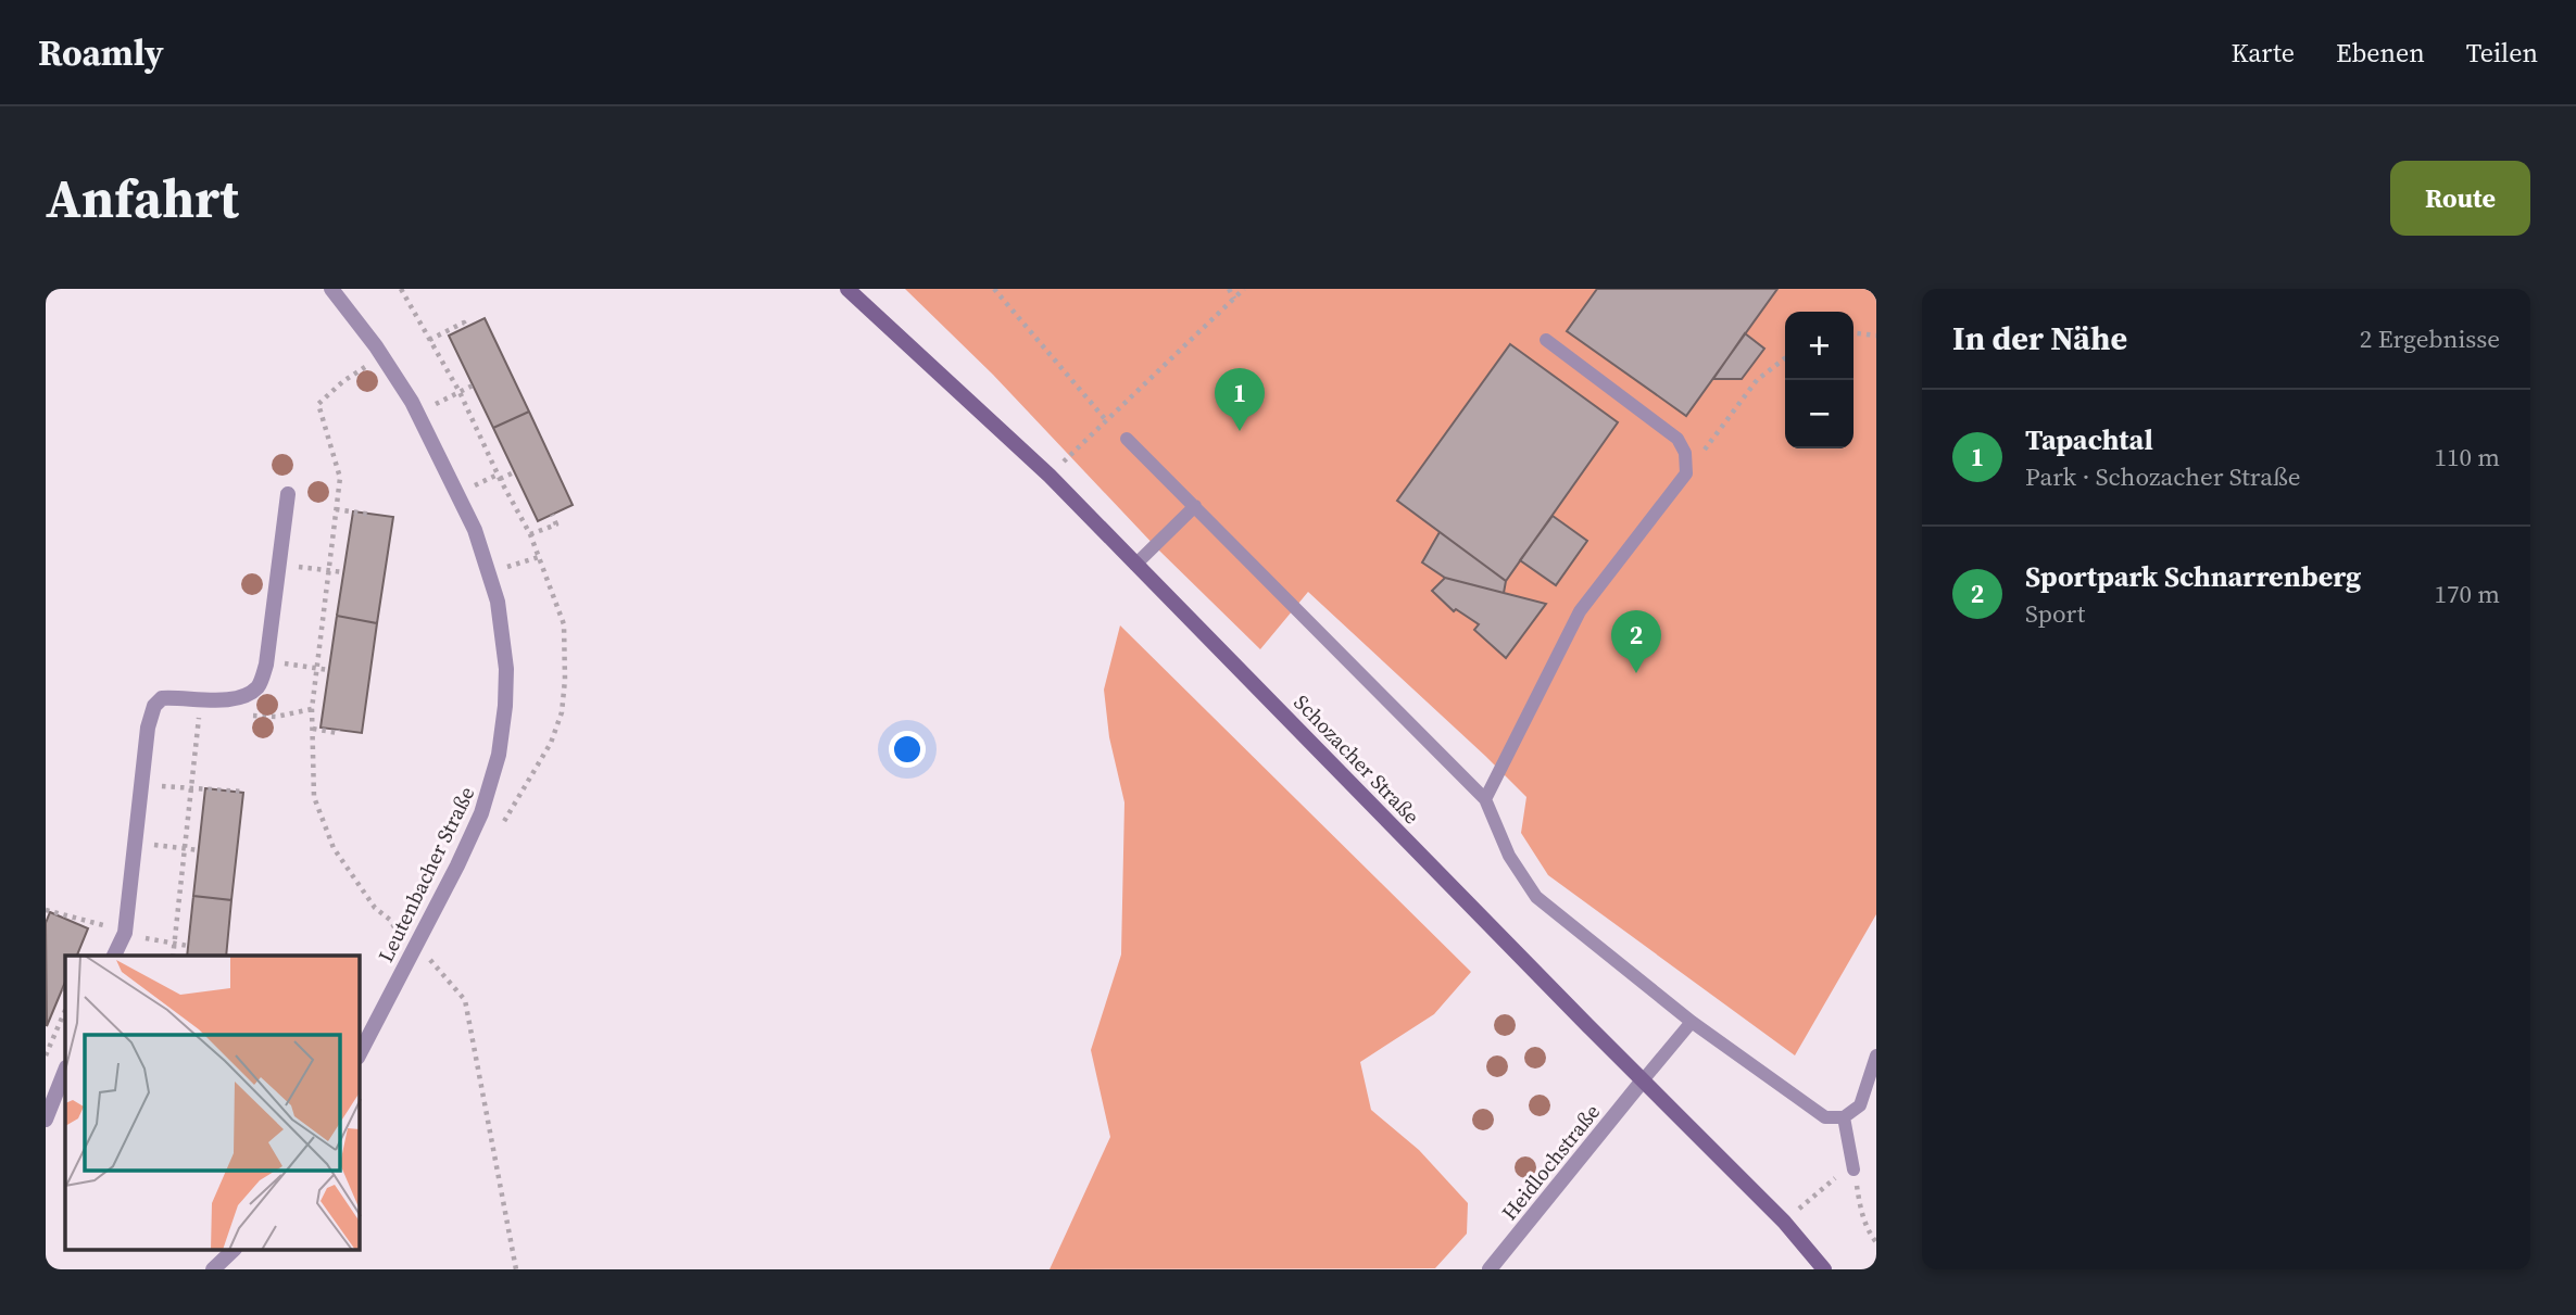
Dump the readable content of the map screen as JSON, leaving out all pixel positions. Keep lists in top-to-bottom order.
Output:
{
  "streets": {
    "main road": ["Schozacher Straße"],
    "street": ["Leutenbacher Straße", "Heidlochstraße"]
  },
  "crossings": [
    ["Schozacher Straße", "Heidlochstraße"]
  ],
  "page": {
    "header": "Roamly",
    "nav": ["Karte", "Ebenen", "Teilen"],
    "buttons": "Route",
    "title": "Anfahrt",
    "heading": ["In der Nähe", "2 Ergebnisse"],
    "map_buttons": ["+", "−"],
    "pins": ["1", "2"],
    "list": [
      {
        "mark": "1",
        "name": "Tapachtal",
        "note": "Park · Schozacher Straße",
        "value": "110 m"
      },
      {
        "mark": "2",
        "name": "Sportpark Schnarrenberg",
        "note": "Sport",
        "value": "170 m"
      }
    ]
  }
}
